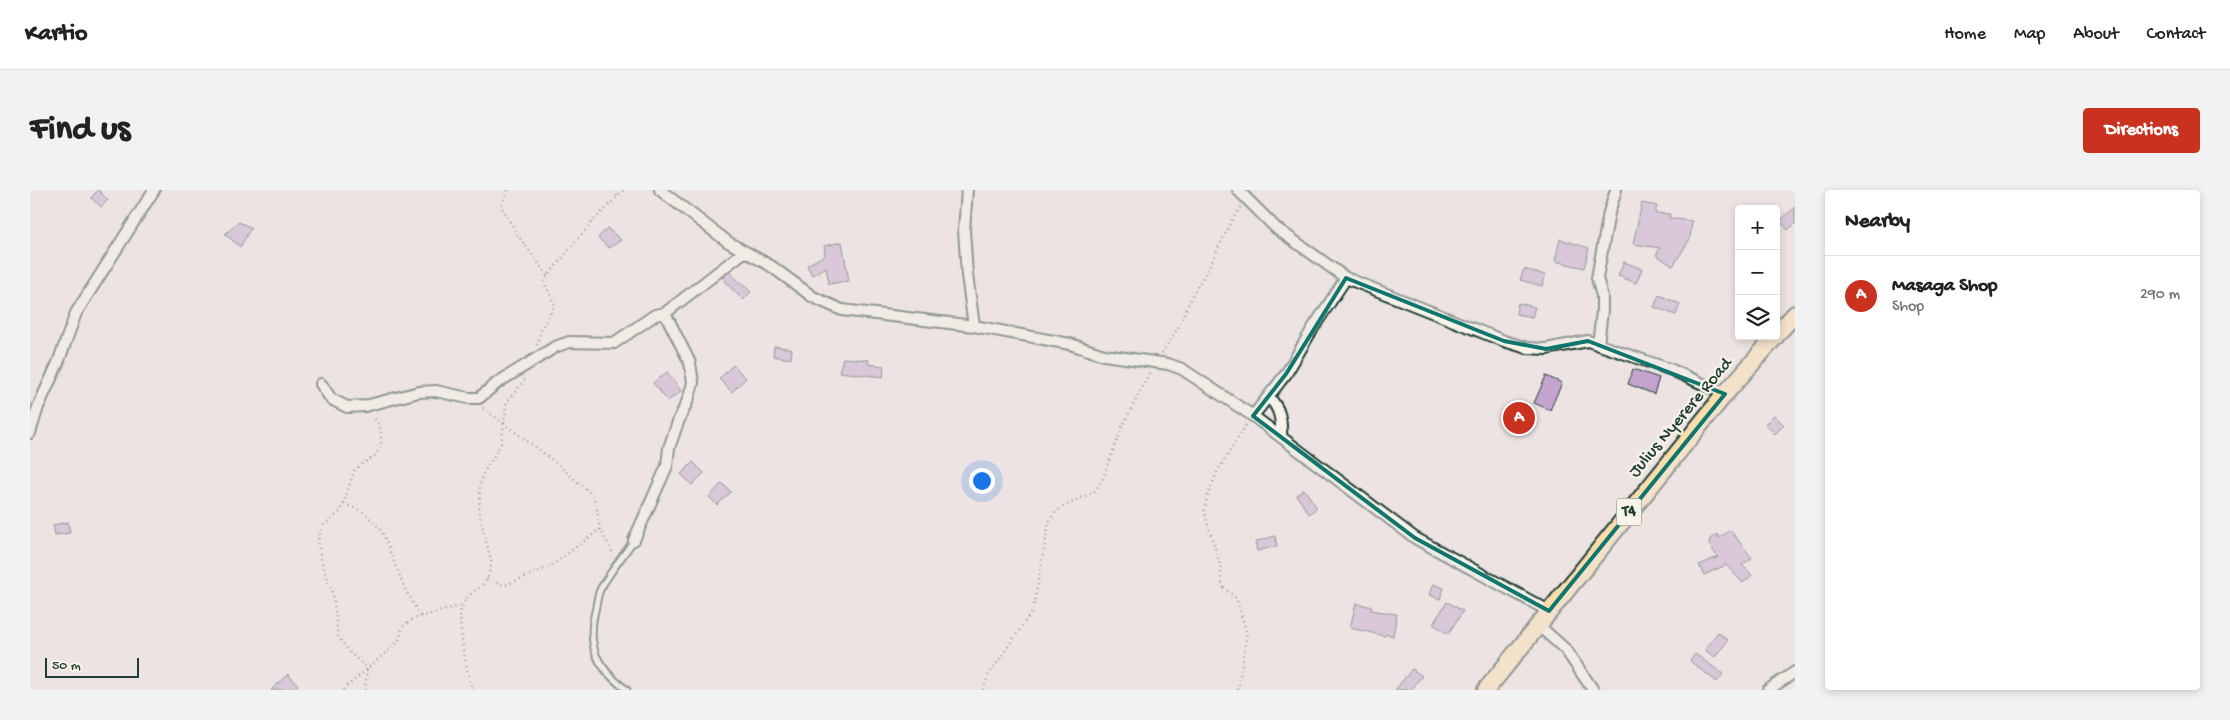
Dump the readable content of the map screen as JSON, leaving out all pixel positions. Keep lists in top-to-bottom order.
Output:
{
  "streets": {
    "highway": ["Julius Nyerere Road", "T4"]
  },
  "scale_bar": "50 m",
  "page": {
    "header": "Kartio",
    "nav": [
      "Home",
      "Map",
      "About",
      "Contact"
    ],
    "buttons": "Directions",
    "title": "Find us",
    "heading": "Nearby",
    "map_buttons": ["+", "−"],
    "list": [
      {
        "mark": "A",
        "name": "Masaga Shop",
        "note": "Shop",
        "value": "290 m"
      }
    ],
    "pins": "A",
    "scale": "50 m"
  }
}
